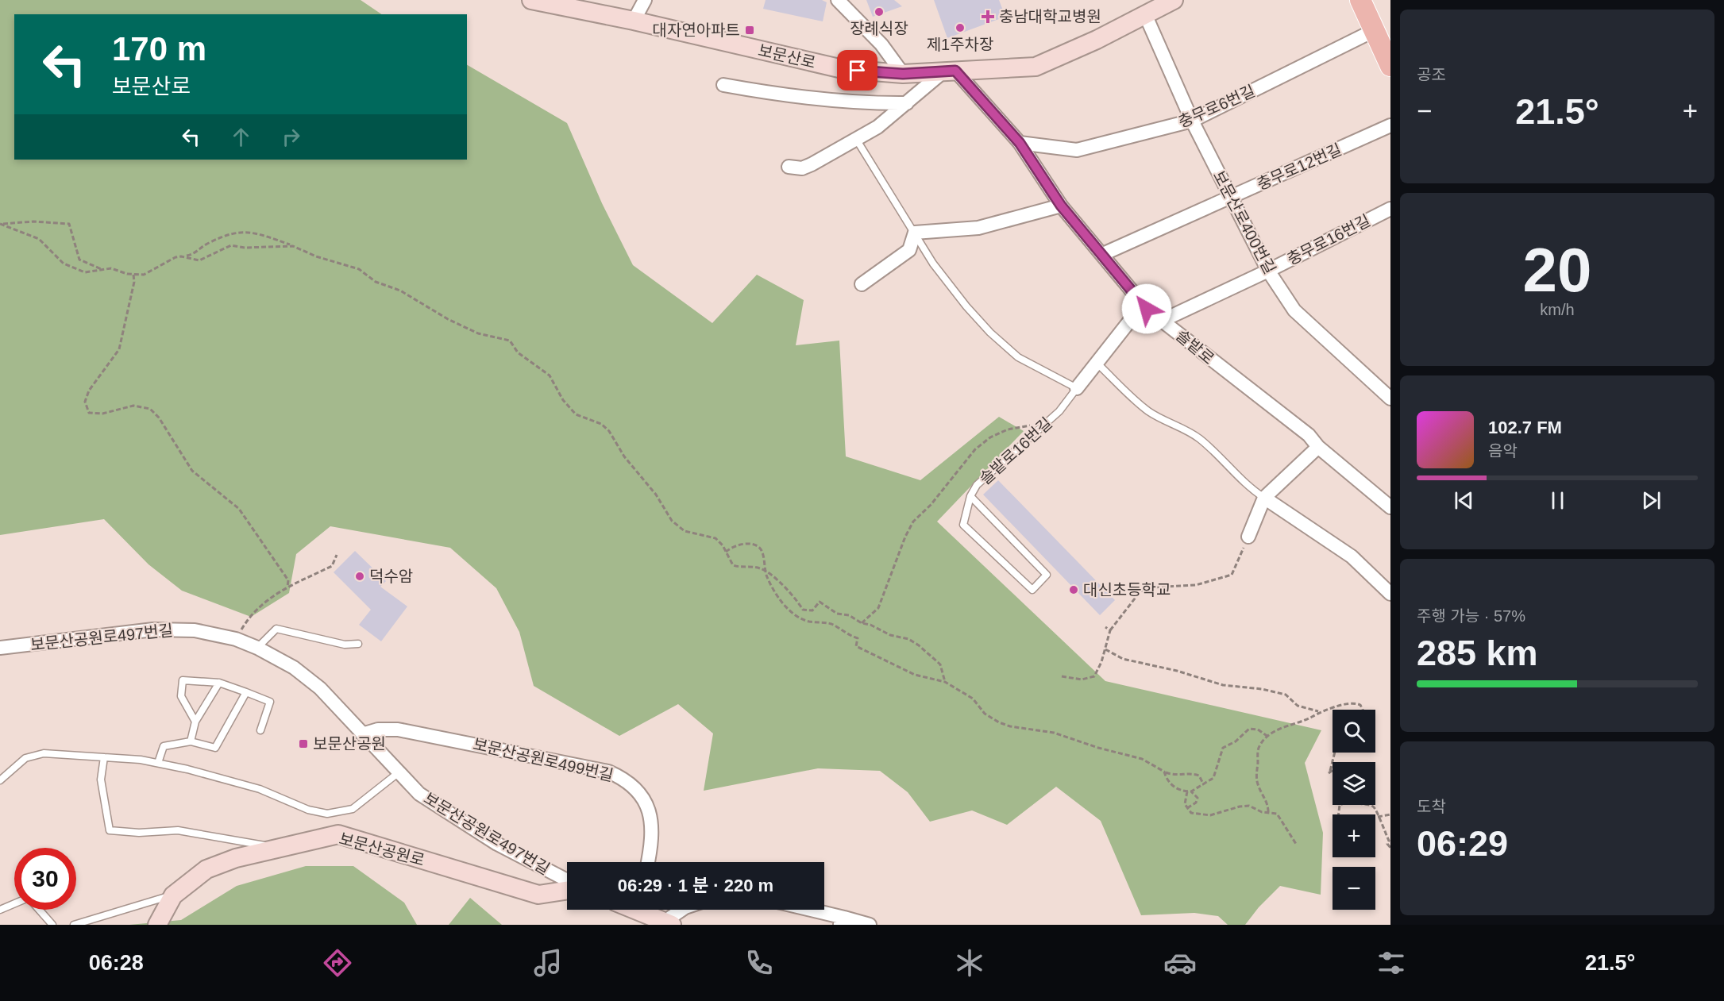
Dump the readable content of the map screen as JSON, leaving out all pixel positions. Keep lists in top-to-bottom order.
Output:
{
  "streets": {
    "main road": ["보문산로", "보문산공원로"],
    "street": [
      "충무로6번길",
      "충무로12번길",
      "보문산로400번길",
      "충무로16번길",
      "솔밭로",
      "솔밭로16번길",
      "보문산공원로497번길",
      "보문산공원로499번길"
    ]
  },
  "crossings": [
    ["보문산로", "보문산로400번길"],
    ["보문산로", "솔밭로"],
    ["충무로6번길", "보문산로400번길"],
    ["충무로6번길", "솔밭로"],
    ["충무로12번길", "보문산로400번길"],
    ["충무로12번길", "솔밭로"],
    ["보문산로400번길", "충무로16번길"],
    ["충무로16번길", "솔밭로"],
    ["솔밭로", "솔밭로16번길"],
    ["보문산공원로497번길", "보문산공원로499번길"]
  ],
  "places": {
    "other": [
      "장례식장",
      "제1주차장",
      "덕수암",
      "대신초등학교"
    ],
    "health": ["충남대학교병원"],
    "transit": ["대자연아파트", "보문산공원"]
  },
  "page": {
    "tile": [
      "공조",
      ["20", "km/h"],
      ["주행 가능 · 57%", "285 km"],
      ["도착", "06:29"]
    ],
    "turn": ["170 m", "보문산로"],
    "heat": ["−", "21.5°", "+"],
    "song": ["102.7 FM", "음악"],
    "map_buttons": ["+", "−"],
    "limit": "30",
    "trip": "06:29 · 1 분 · 220 m",
    "tabs": ["06:28", "21.5°"]
  }
}
